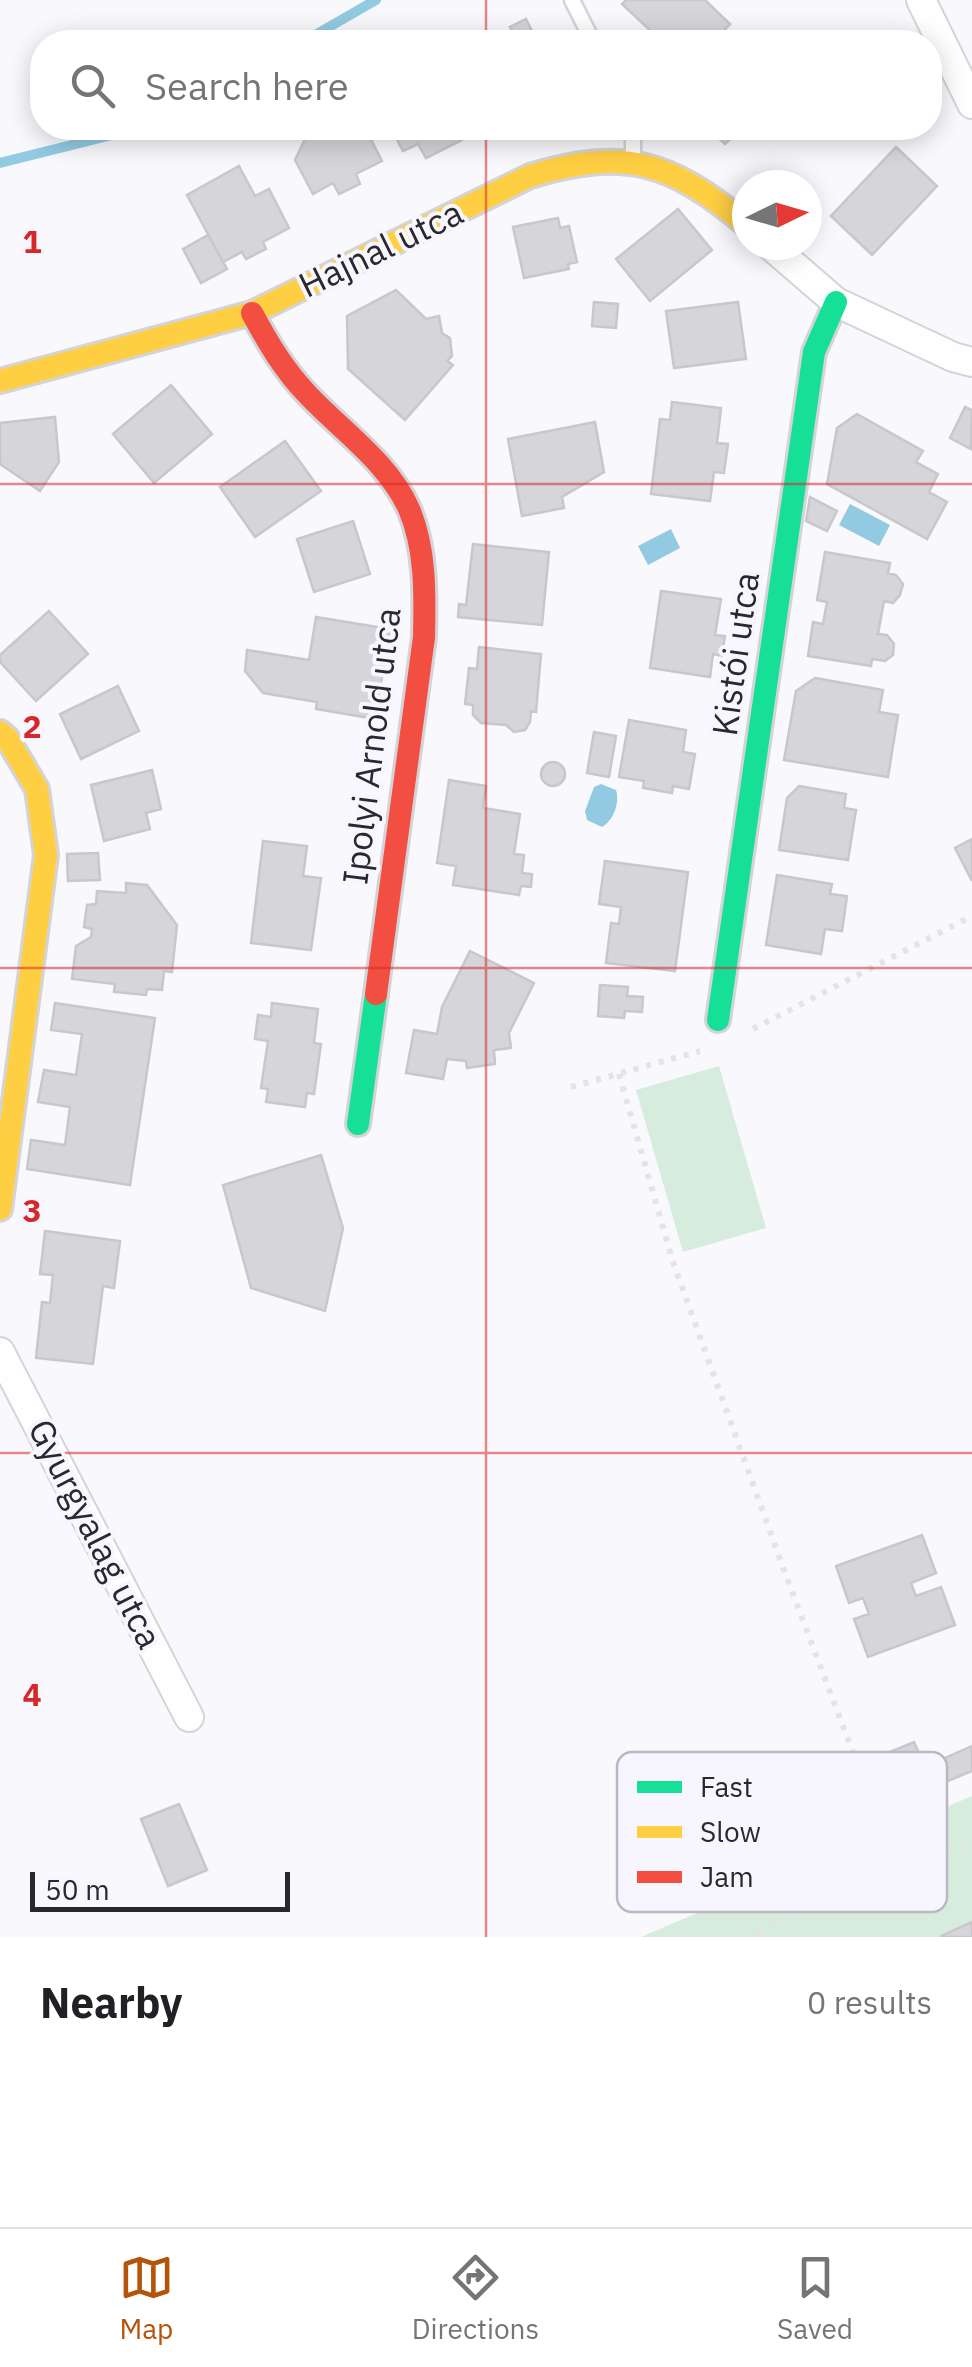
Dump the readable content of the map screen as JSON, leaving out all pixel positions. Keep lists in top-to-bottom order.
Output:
{
  "streets": {
    "street": [
      "Hajnal utca",
      "Kistói utca",
      "Ipolyi Arnold utca",
      "Gyurgyalag utca"
    ]
  },
  "crossings": [
    ["Hajnal utca", "Ipolyi Arnold utca"]
  ],
  "legend": ["Fast", "Slow", "Jam"],
  "scale_bar": "50 m",
  "north": "right",
  "page": {
    "search": "Search here",
    "scale": "50 m",
    "heading": ["Nearby", "0 results"],
    "nav": ["Map", "Directions", "Saved"]
  },
  "grid": {
    "rows": [
      "1",
      "2",
      "3",
      "4"
    ]
  }
}
